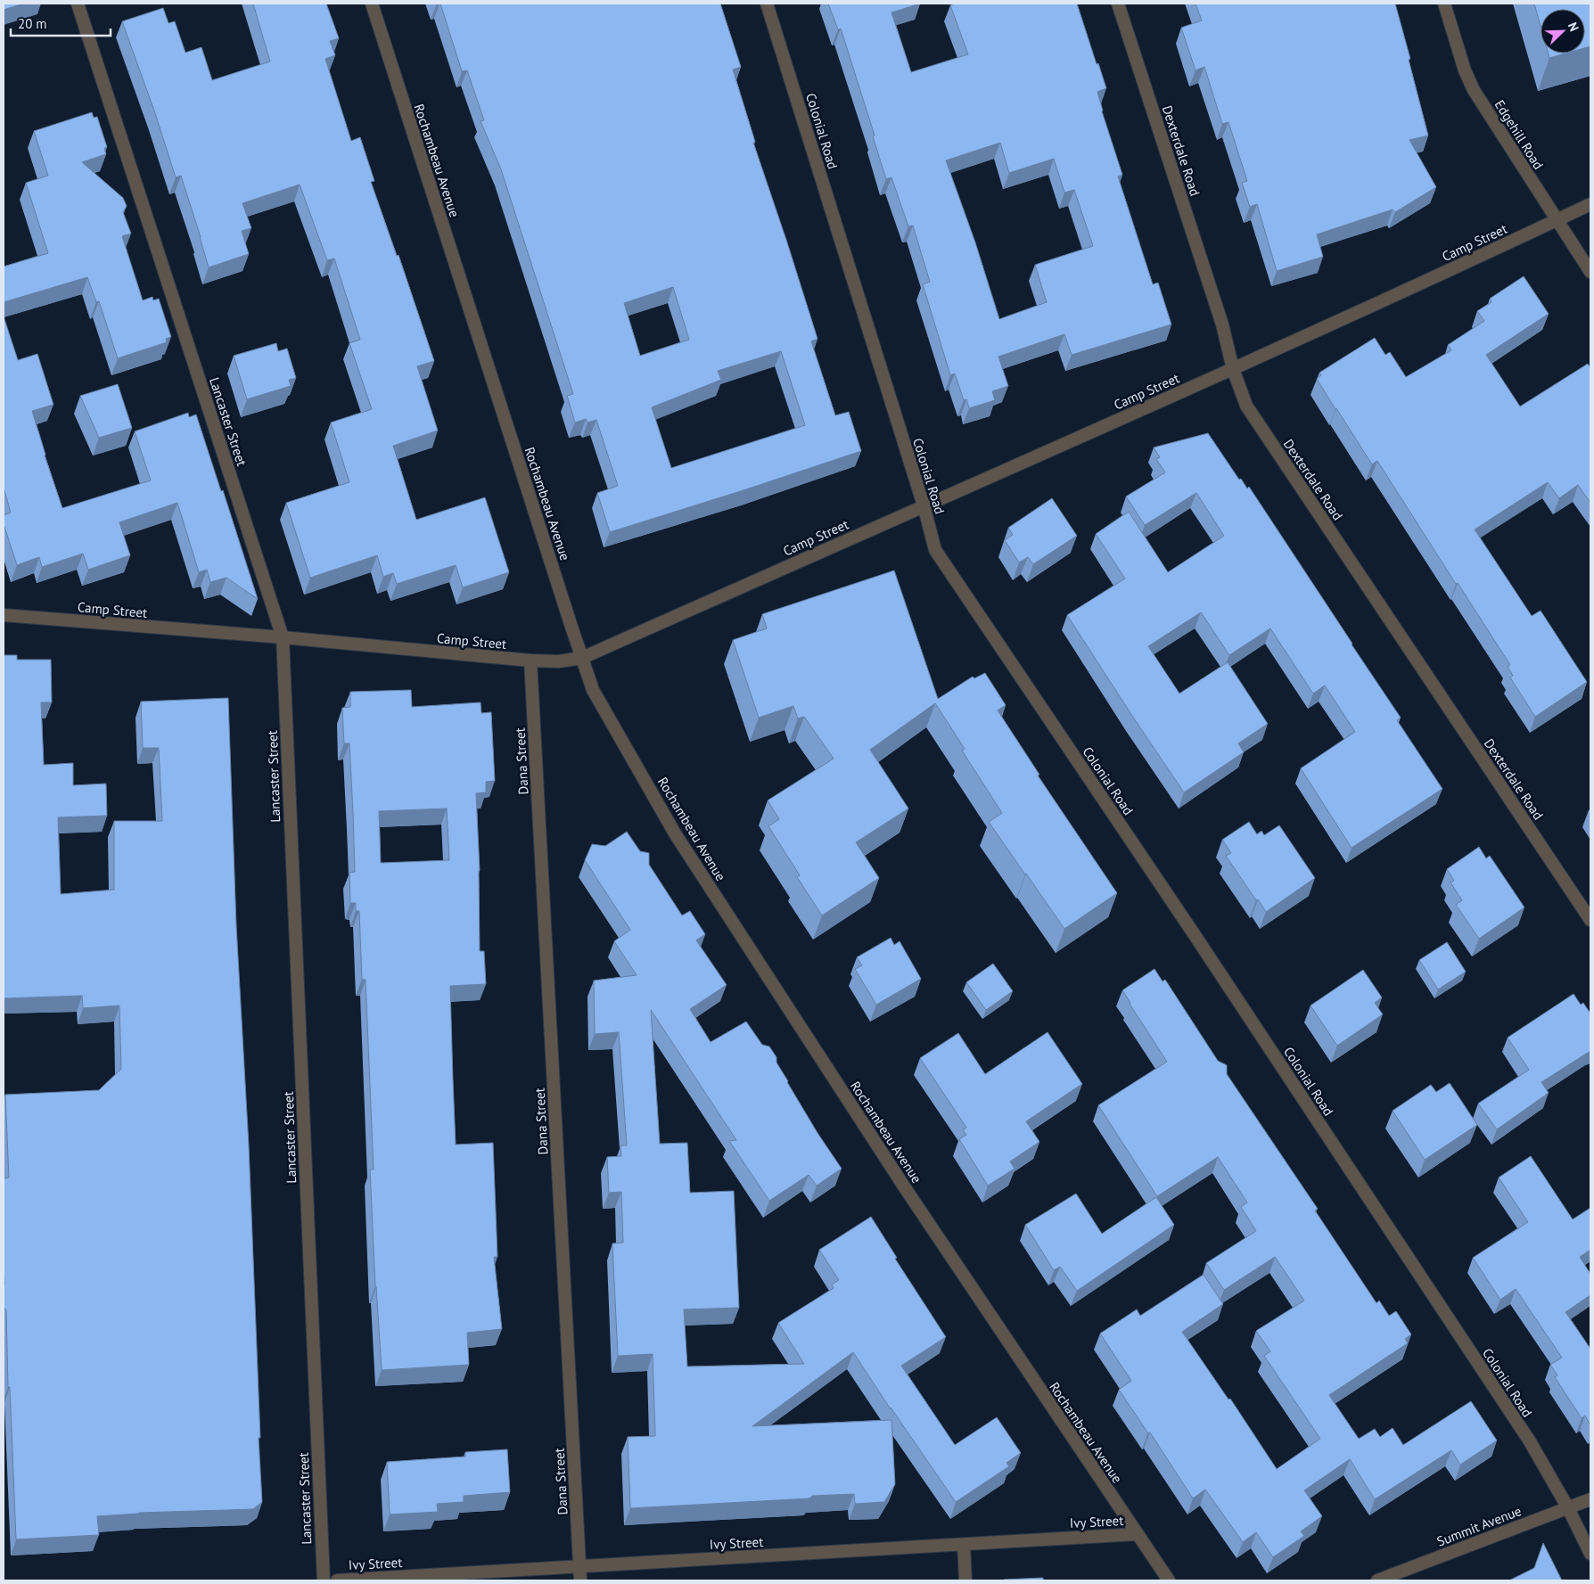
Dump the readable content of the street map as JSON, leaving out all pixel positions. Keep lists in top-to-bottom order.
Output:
{
  "streets": {
    "street": [
      "Colonial Road",
      "Edgehill Road",
      "Dexterdale Road",
      "Rochambeau Avenue",
      "Camp Street",
      "Lancaster Street",
      "Dana Street",
      "Ivy Street",
      "Summit Avenue"
    ]
  },
  "crossings": [
    ["Colonial Road", "Camp Street"],
    ["Colonial Road", "Summit Avenue"],
    ["Edgehill Road", "Camp Street"],
    ["Dexterdale Road", "Camp Street"],
    ["Rochambeau Avenue", "Camp Street"],
    ["Rochambeau Avenue", "Ivy Street"],
    ["Camp Street", "Lancaster Street"],
    ["Camp Street", "Dana Street"],
    ["Dana Street", "Ivy Street"]
  ],
  "scale_bar": "20 m",
  "north": "top right"
}
